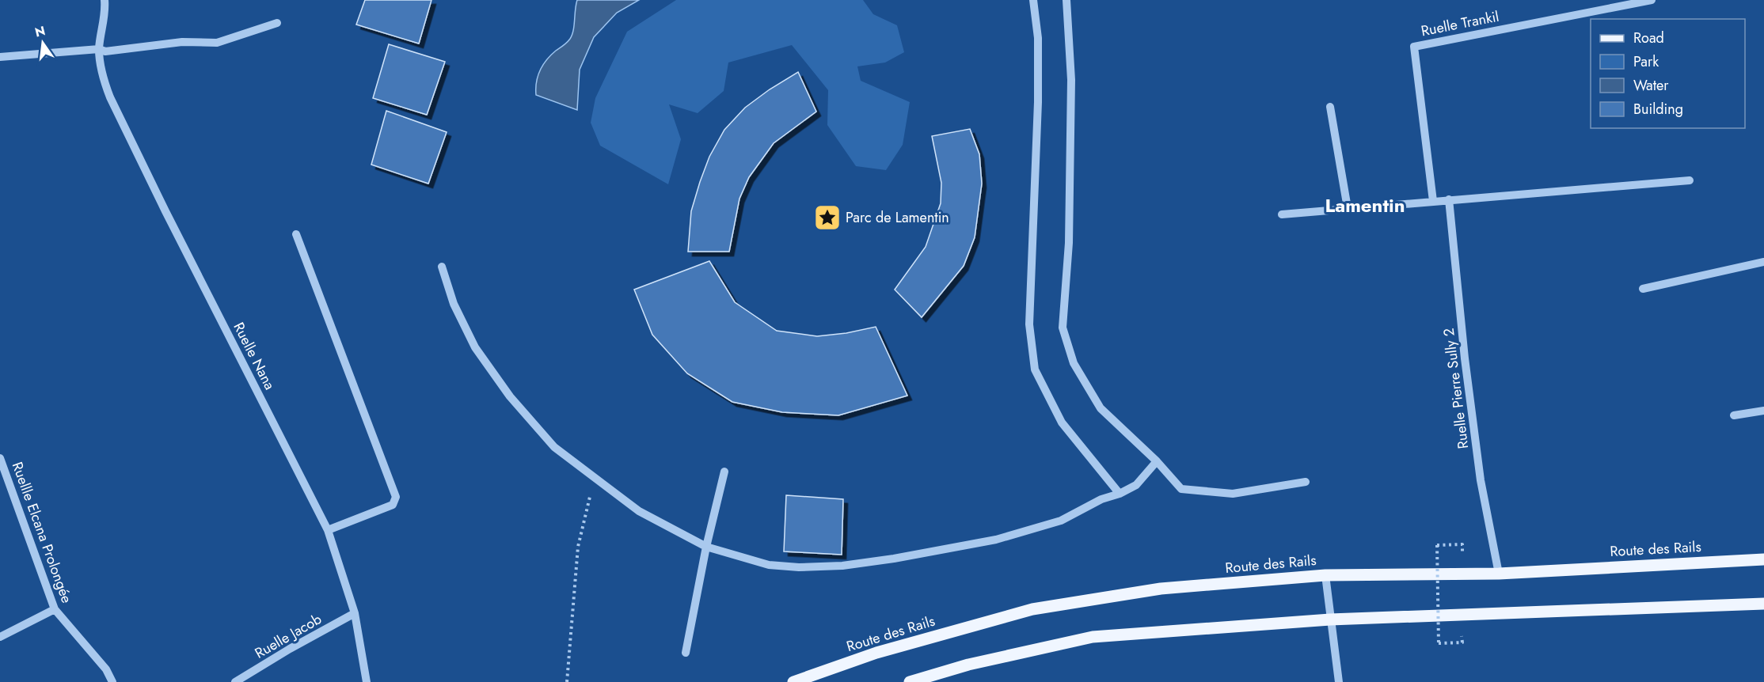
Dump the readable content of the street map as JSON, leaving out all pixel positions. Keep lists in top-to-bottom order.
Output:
{
  "streets": {
    "main road": ["Route des Rails"],
    "street": [
      "Ruelle Trankil",
      "Ruelle Nana",
      "Ruelle Pierre Sully 2",
      "Ruellle Elcana Prolongée",
      "Ruelle Jacob"
    ]
  },
  "crossings": [
    ["Ruelle Nana", "Ruelle Jacob"],
    ["Ruelle Pierre Sully 2", "Route des Rails"]
  ],
  "districts": ["Lamentin"],
  "places": {
    "place": ["Parc de Lamentin"]
  },
  "legend": [
    "Road",
    "Park",
    "Water",
    "Building"
  ],
  "north": "top"
}
